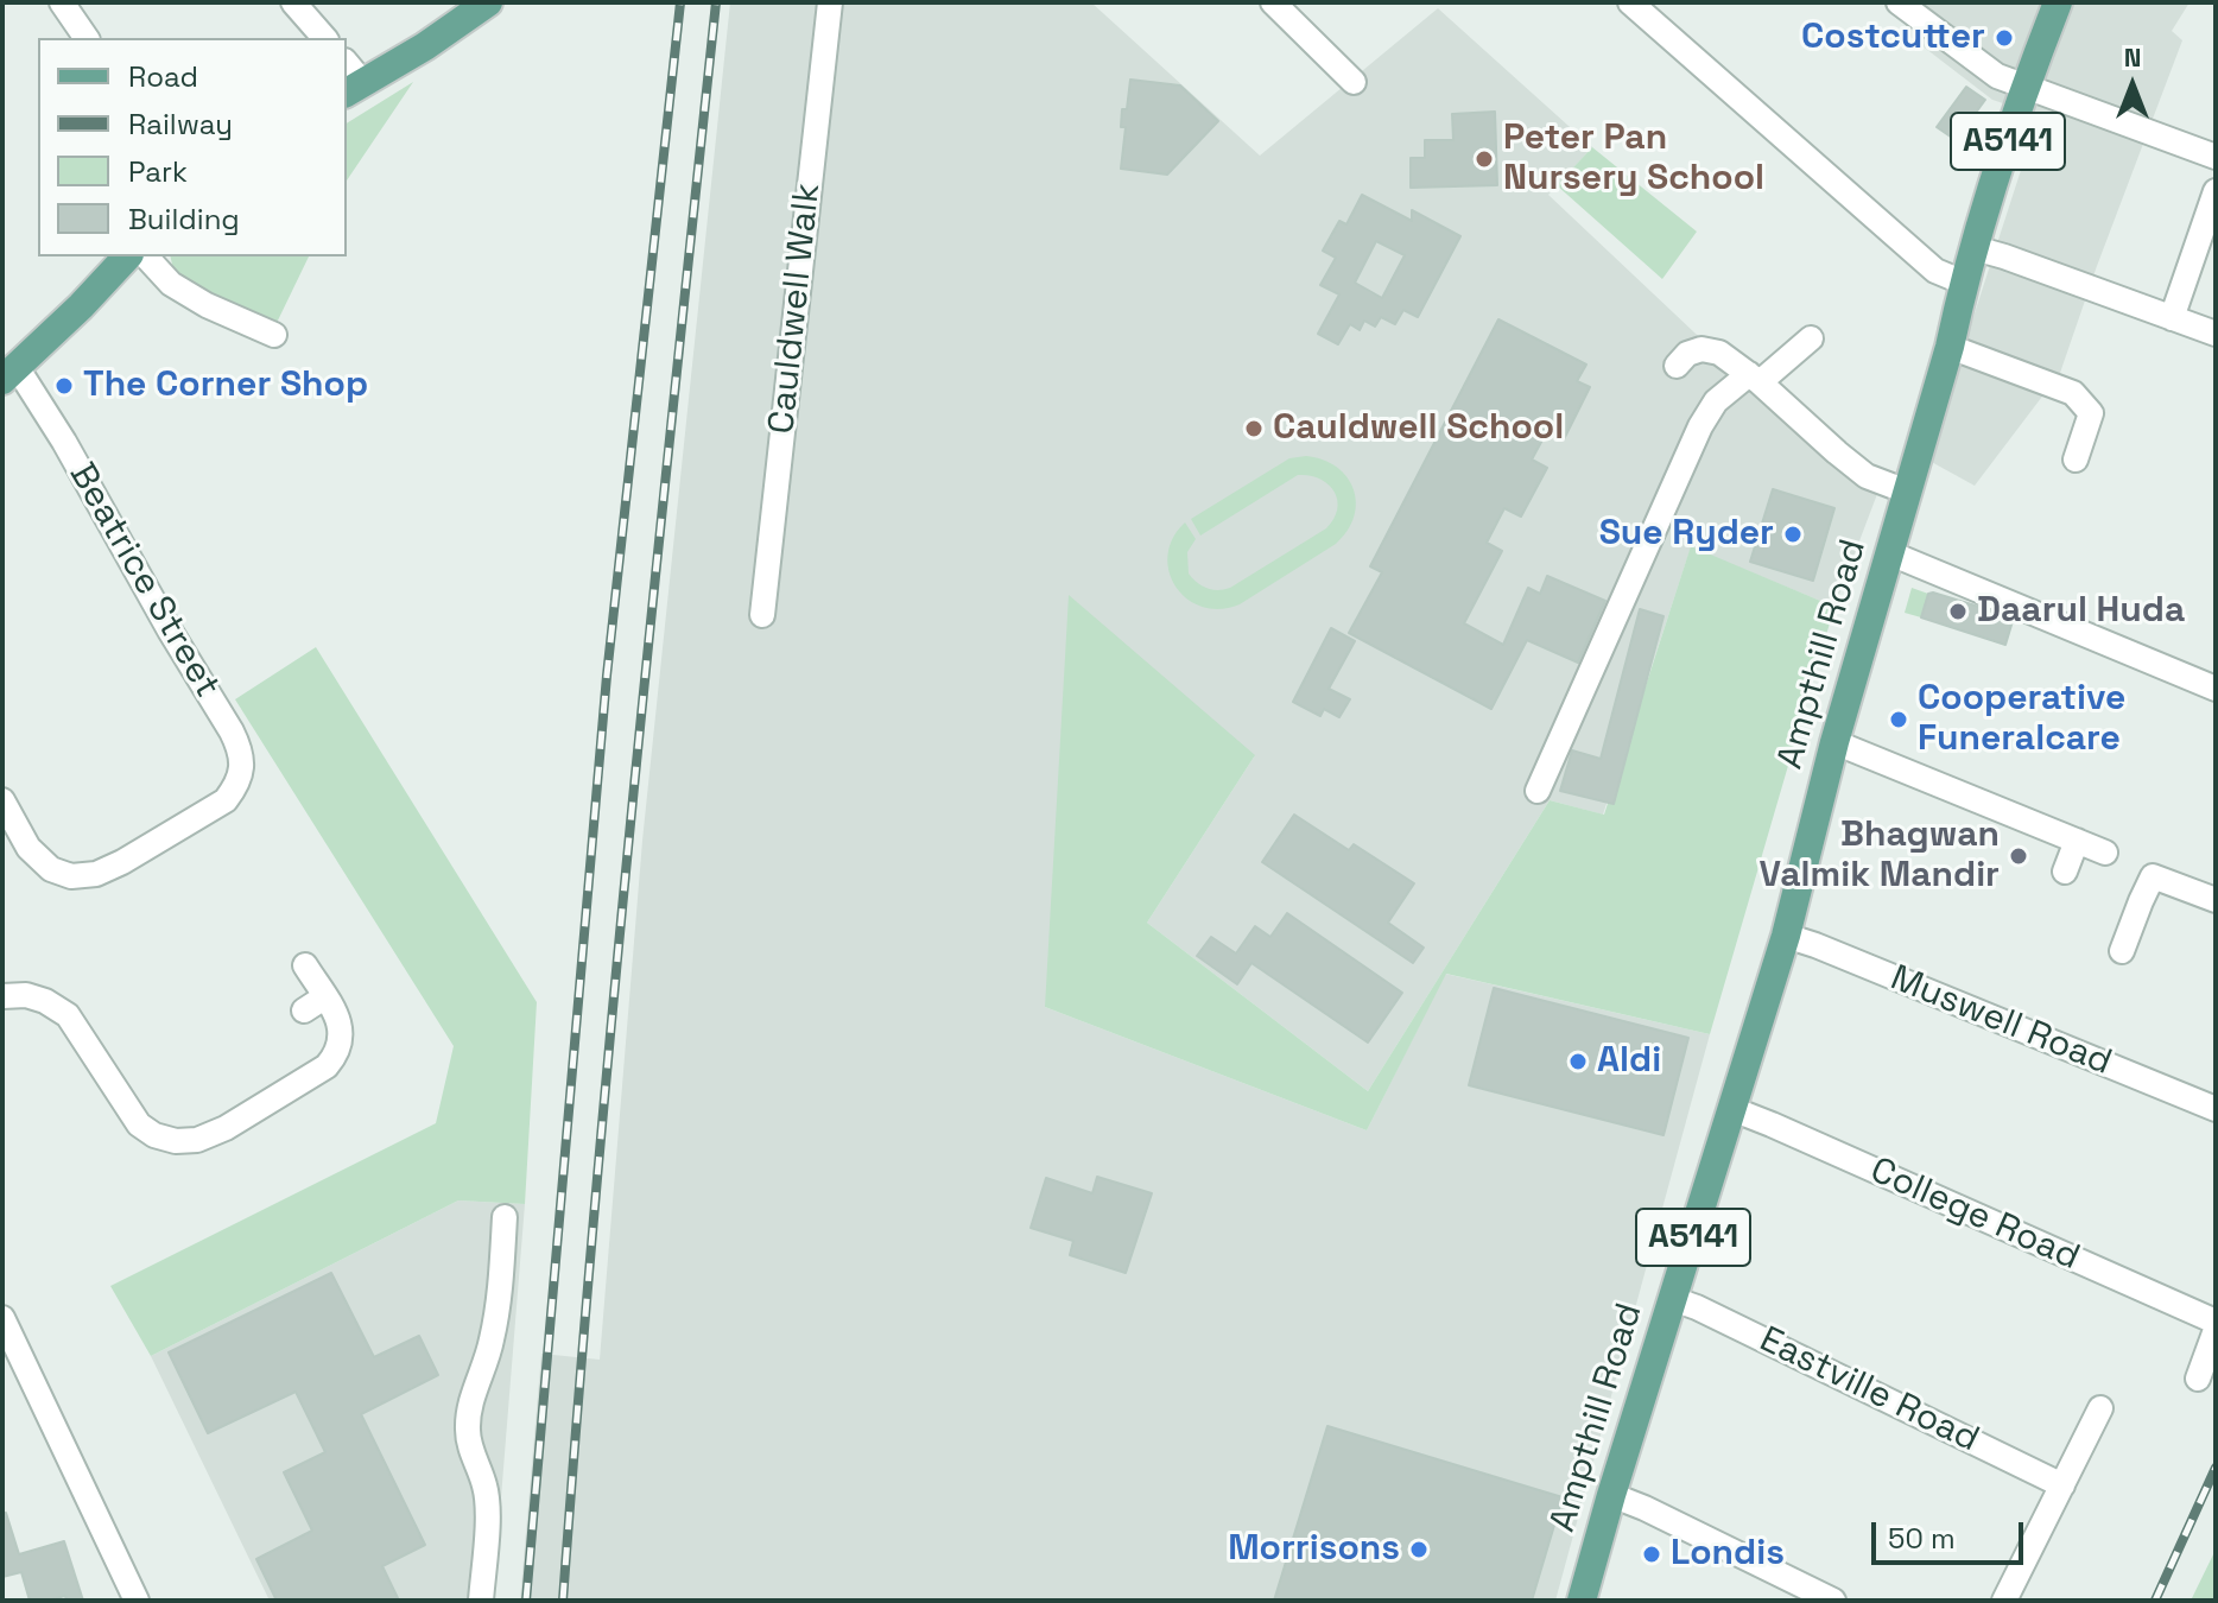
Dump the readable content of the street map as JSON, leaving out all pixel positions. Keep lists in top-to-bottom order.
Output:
{
  "streets": {
    "main road": ["A5141", "Ampthill Road"],
    "street": [
      "Cauldwell Walk",
      "Beatrice Street",
      "Muswell Road",
      "College Road",
      "Eastville Road"
    ]
  },
  "crossings": [
    ["Ampthill Road", "Muswell Road"],
    ["Ampthill Road", "College Road"],
    ["Ampthill Road", "Eastville Road"]
  ],
  "places": [
    "Costcutter",
    "Peter Pan Nursery School",
    "The Corner Shop",
    "Cauldwell School",
    "Sue Ryder",
    "Daarul Huda",
    "Cooperative Funeralcare",
    "Bhagwan Valmik Mandir",
    "Aldi",
    "Morrisons",
    "Londis"
  ],
  "legend": [
    "Road",
    "Railway",
    "Park",
    "Building"
  ],
  "scale_bar": "50 m",
  "north": "top"
}
